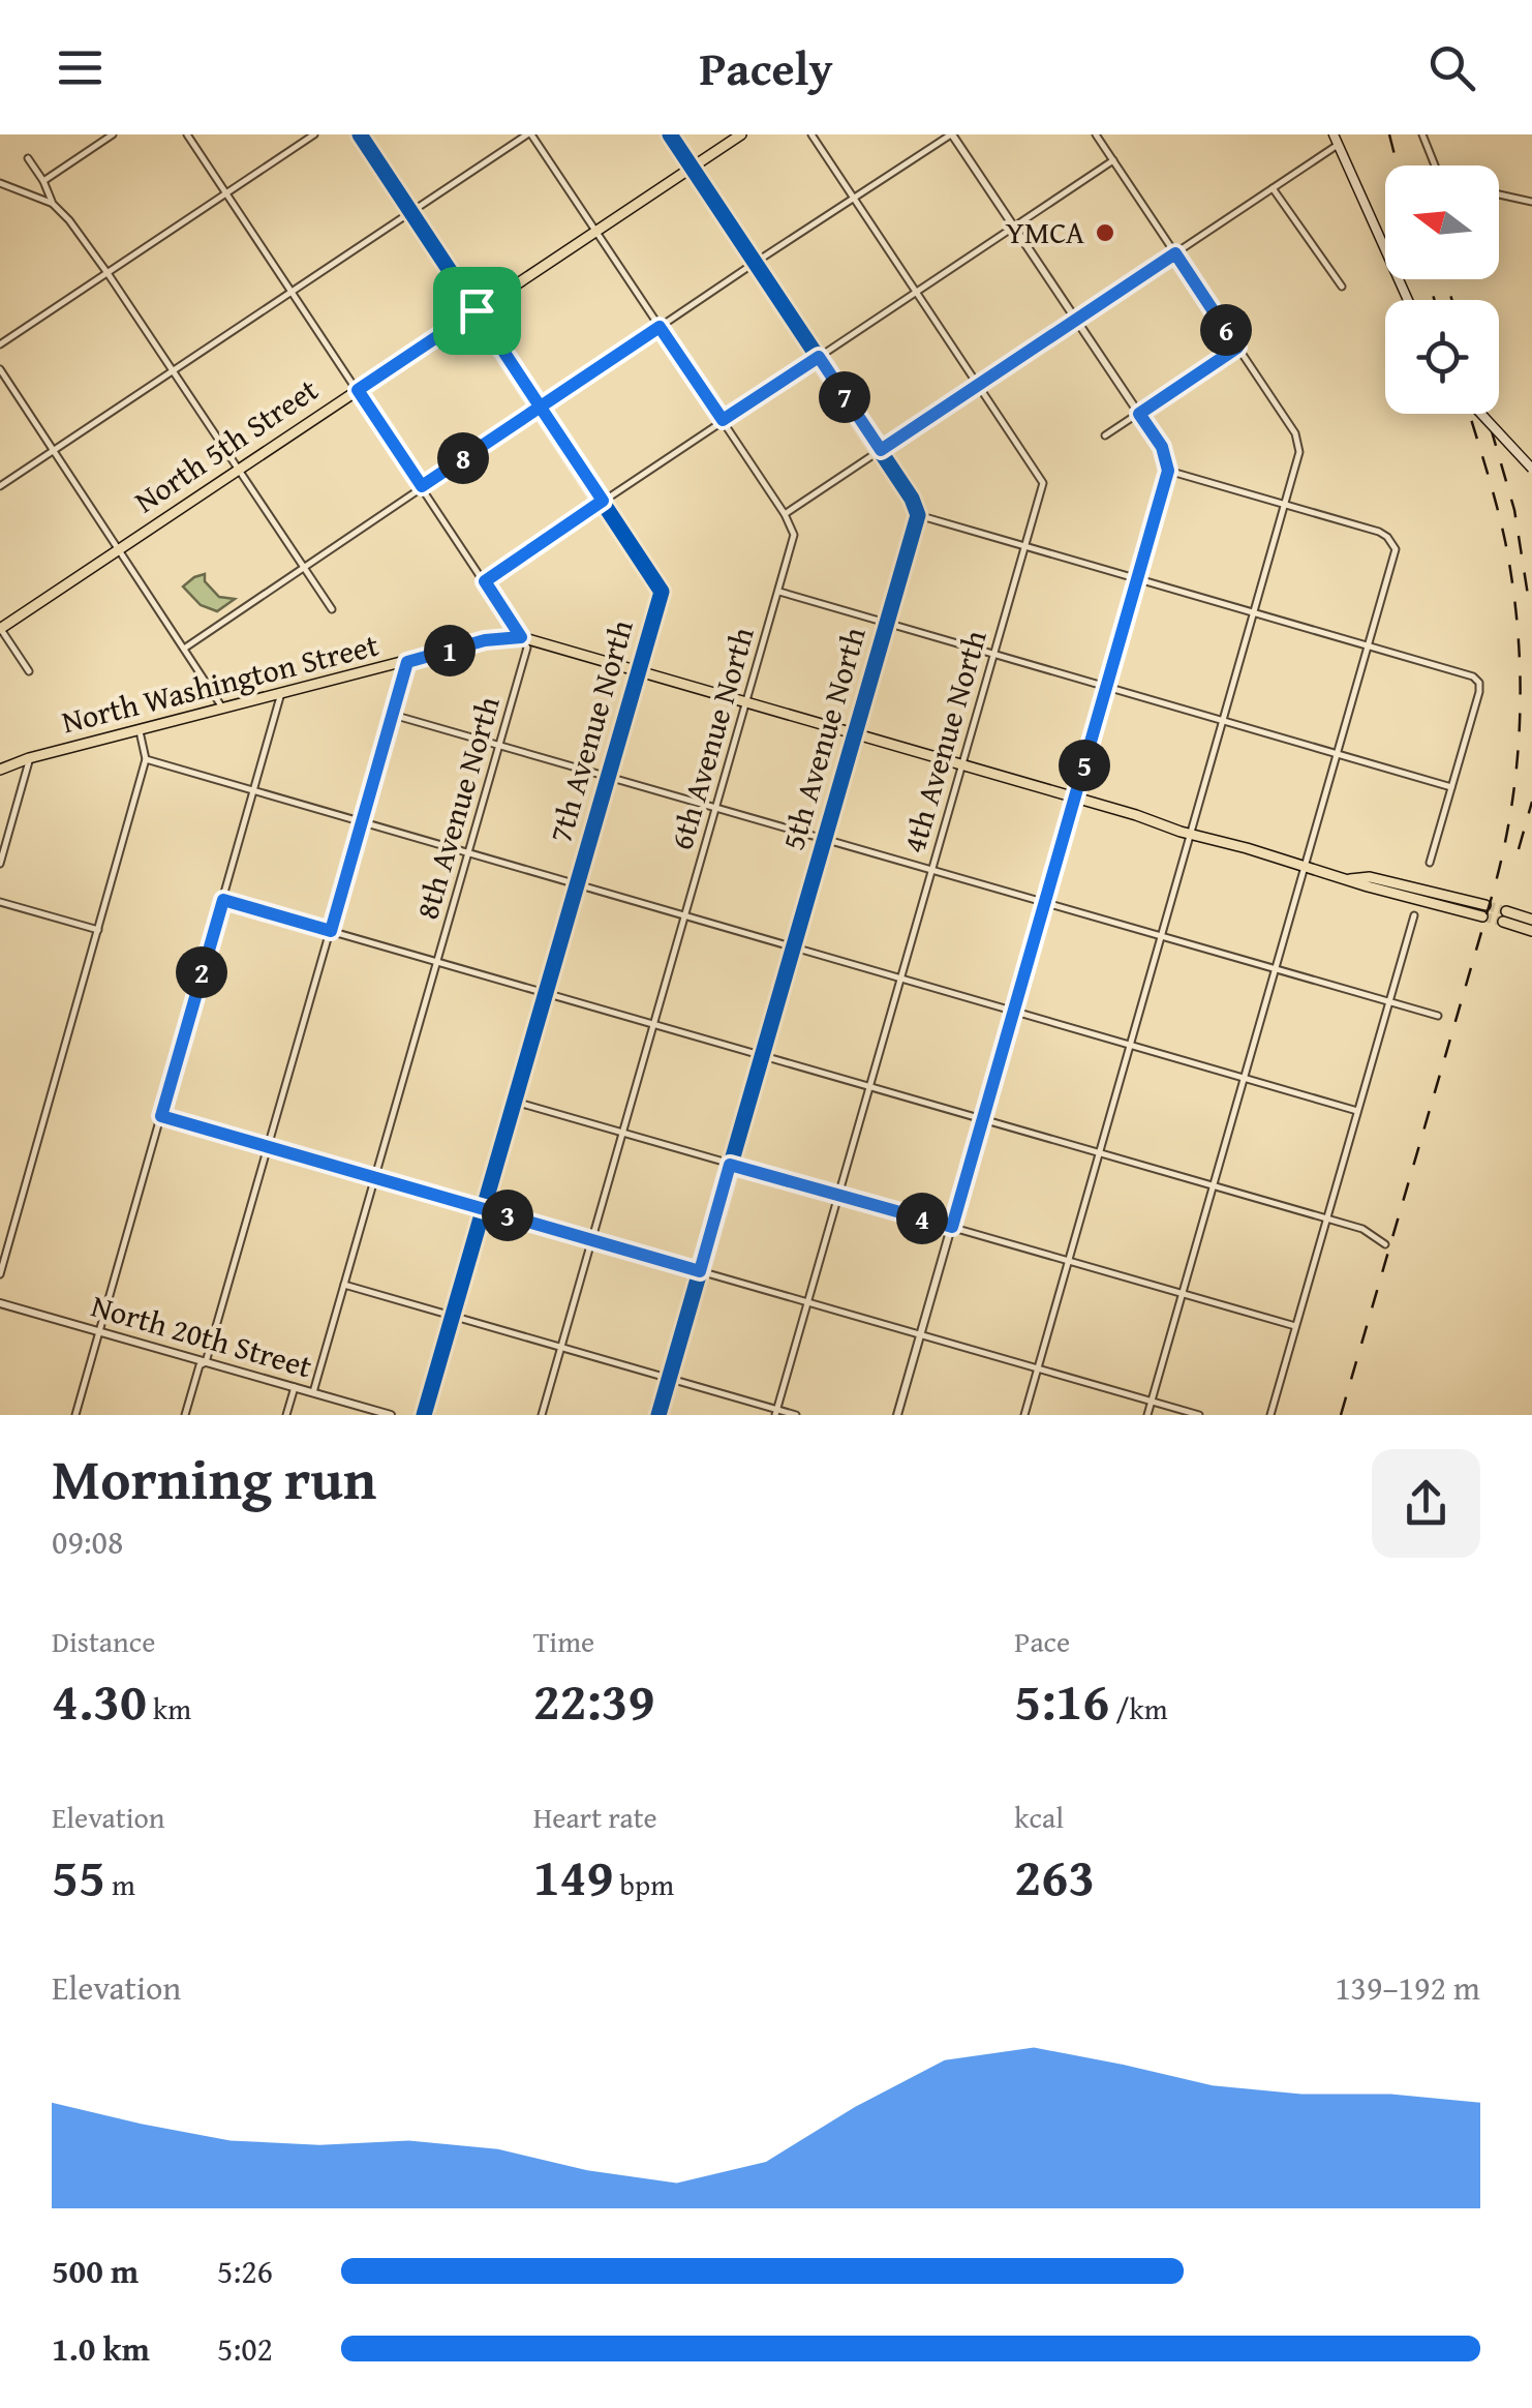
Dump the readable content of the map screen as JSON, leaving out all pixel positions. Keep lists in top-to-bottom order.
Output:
{
  "streets": {
    "main road": ["North 5th Street", "North Washington Street"],
    "street": [
      "7th Avenue North",
      "6th Avenue North",
      "5th Avenue North",
      "4th Avenue North",
      "8th Avenue North",
      "North 20th Street"
    ]
  },
  "crossings": [
    ["North 5th Street", "7th Avenue North"],
    ["North Washington Street", "7th Avenue North"],
    ["North Washington Street", "6th Avenue North"],
    ["North Washington Street", "5th Avenue North"],
    ["North Washington Street", "4th Avenue North"],
    ["North Washington Street", "8th Avenue North"],
    ["8th Avenue North", "North 20th Street"]
  ],
  "places": ["YMCA"],
  "north": "left",
  "page": {
    "header": "Pacely",
    "pins": [
      "6",
      "7",
      "8",
      "1",
      "5",
      "2",
      "3",
      "4"
    ],
    "heading": ["Morning run", "09:08"],
    "stats": [
      ["Distance", "4.30 km"],
      ["Time", "22:39"],
      ["Pace", "5:16 /km"],
      ["Elevation", "55 m"],
      ["Heart rate", "149 bpm"],
      ["kcal", "263"]
    ],
    "chart": ["Elevation", "139–192 m"],
    "list": [
      {
        "name": "500 m",
        "note": "5:26"
      },
      {
        "name": "1.0 km",
        "note": "5:02"
      }
    ]
  }
}
